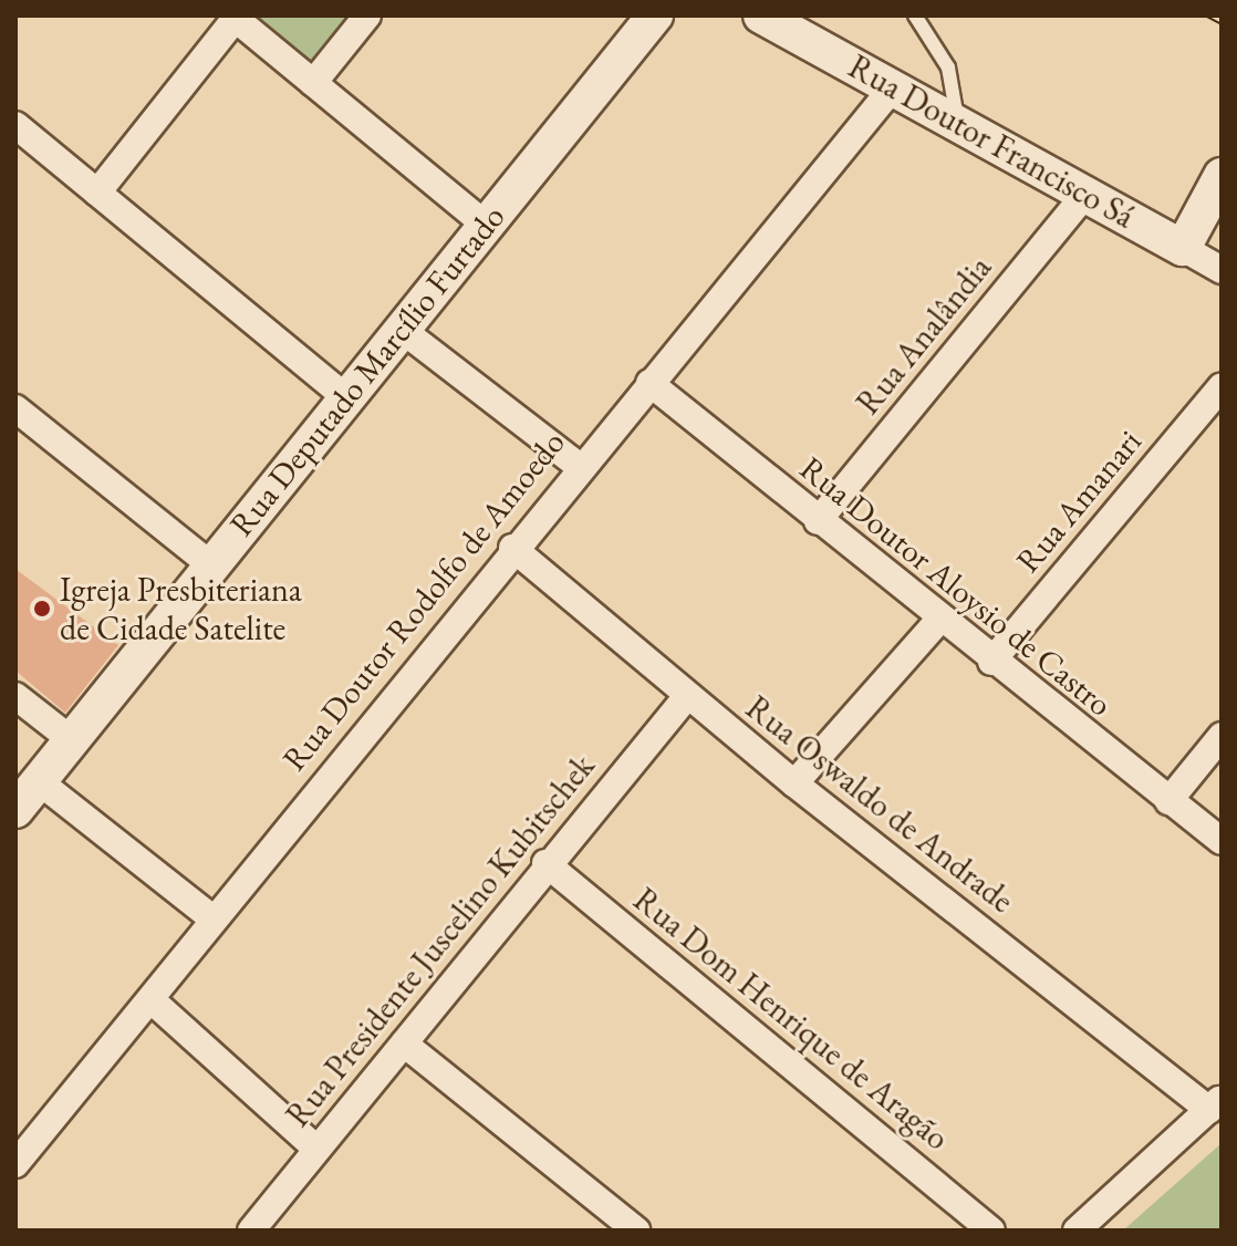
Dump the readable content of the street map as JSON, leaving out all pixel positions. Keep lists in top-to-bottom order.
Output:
{
  "streets": {
    "street": [
      "Rua Doutor Francisco Sá",
      "Rua Analândia",
      "Rua Deputado Marcílio Furtado",
      "Rua Amanari",
      "Rua Doutor Aloysio de Castro",
      "Rua Doutor Rodolfo de Amoedo",
      "Rua Oswaldo de Andrade",
      "Rua Presidente Juscelino Kubitschek",
      "Rua Dom Henrique de Aragão"
    ]
  },
  "crossings": [
    ["Rua Doutor Francisco Sá", "Rua Analândia"],
    ["Rua Doutor Francisco Sá", "Rua Doutor Rodolfo de Amoedo"],
    ["Rua Analândia", "Rua Doutor Aloysio de Castro"],
    ["Rua Amanari", "Rua Doutor Aloysio de Castro"],
    ["Rua Doutor Aloysio de Castro", "Rua Doutor Rodolfo de Amoedo"],
    ["Rua Doutor Rodolfo de Amoedo", "Rua Oswaldo de Andrade"],
    ["Rua Oswaldo de Andrade", "Rua Presidente Juscelino Kubitschek"],
    ["Rua Presidente Juscelino Kubitschek", "Rua Dom Henrique de Aragão"]
  ],
  "places": ["Igreja Presbiteriana de Cidade Satelite"]
}
